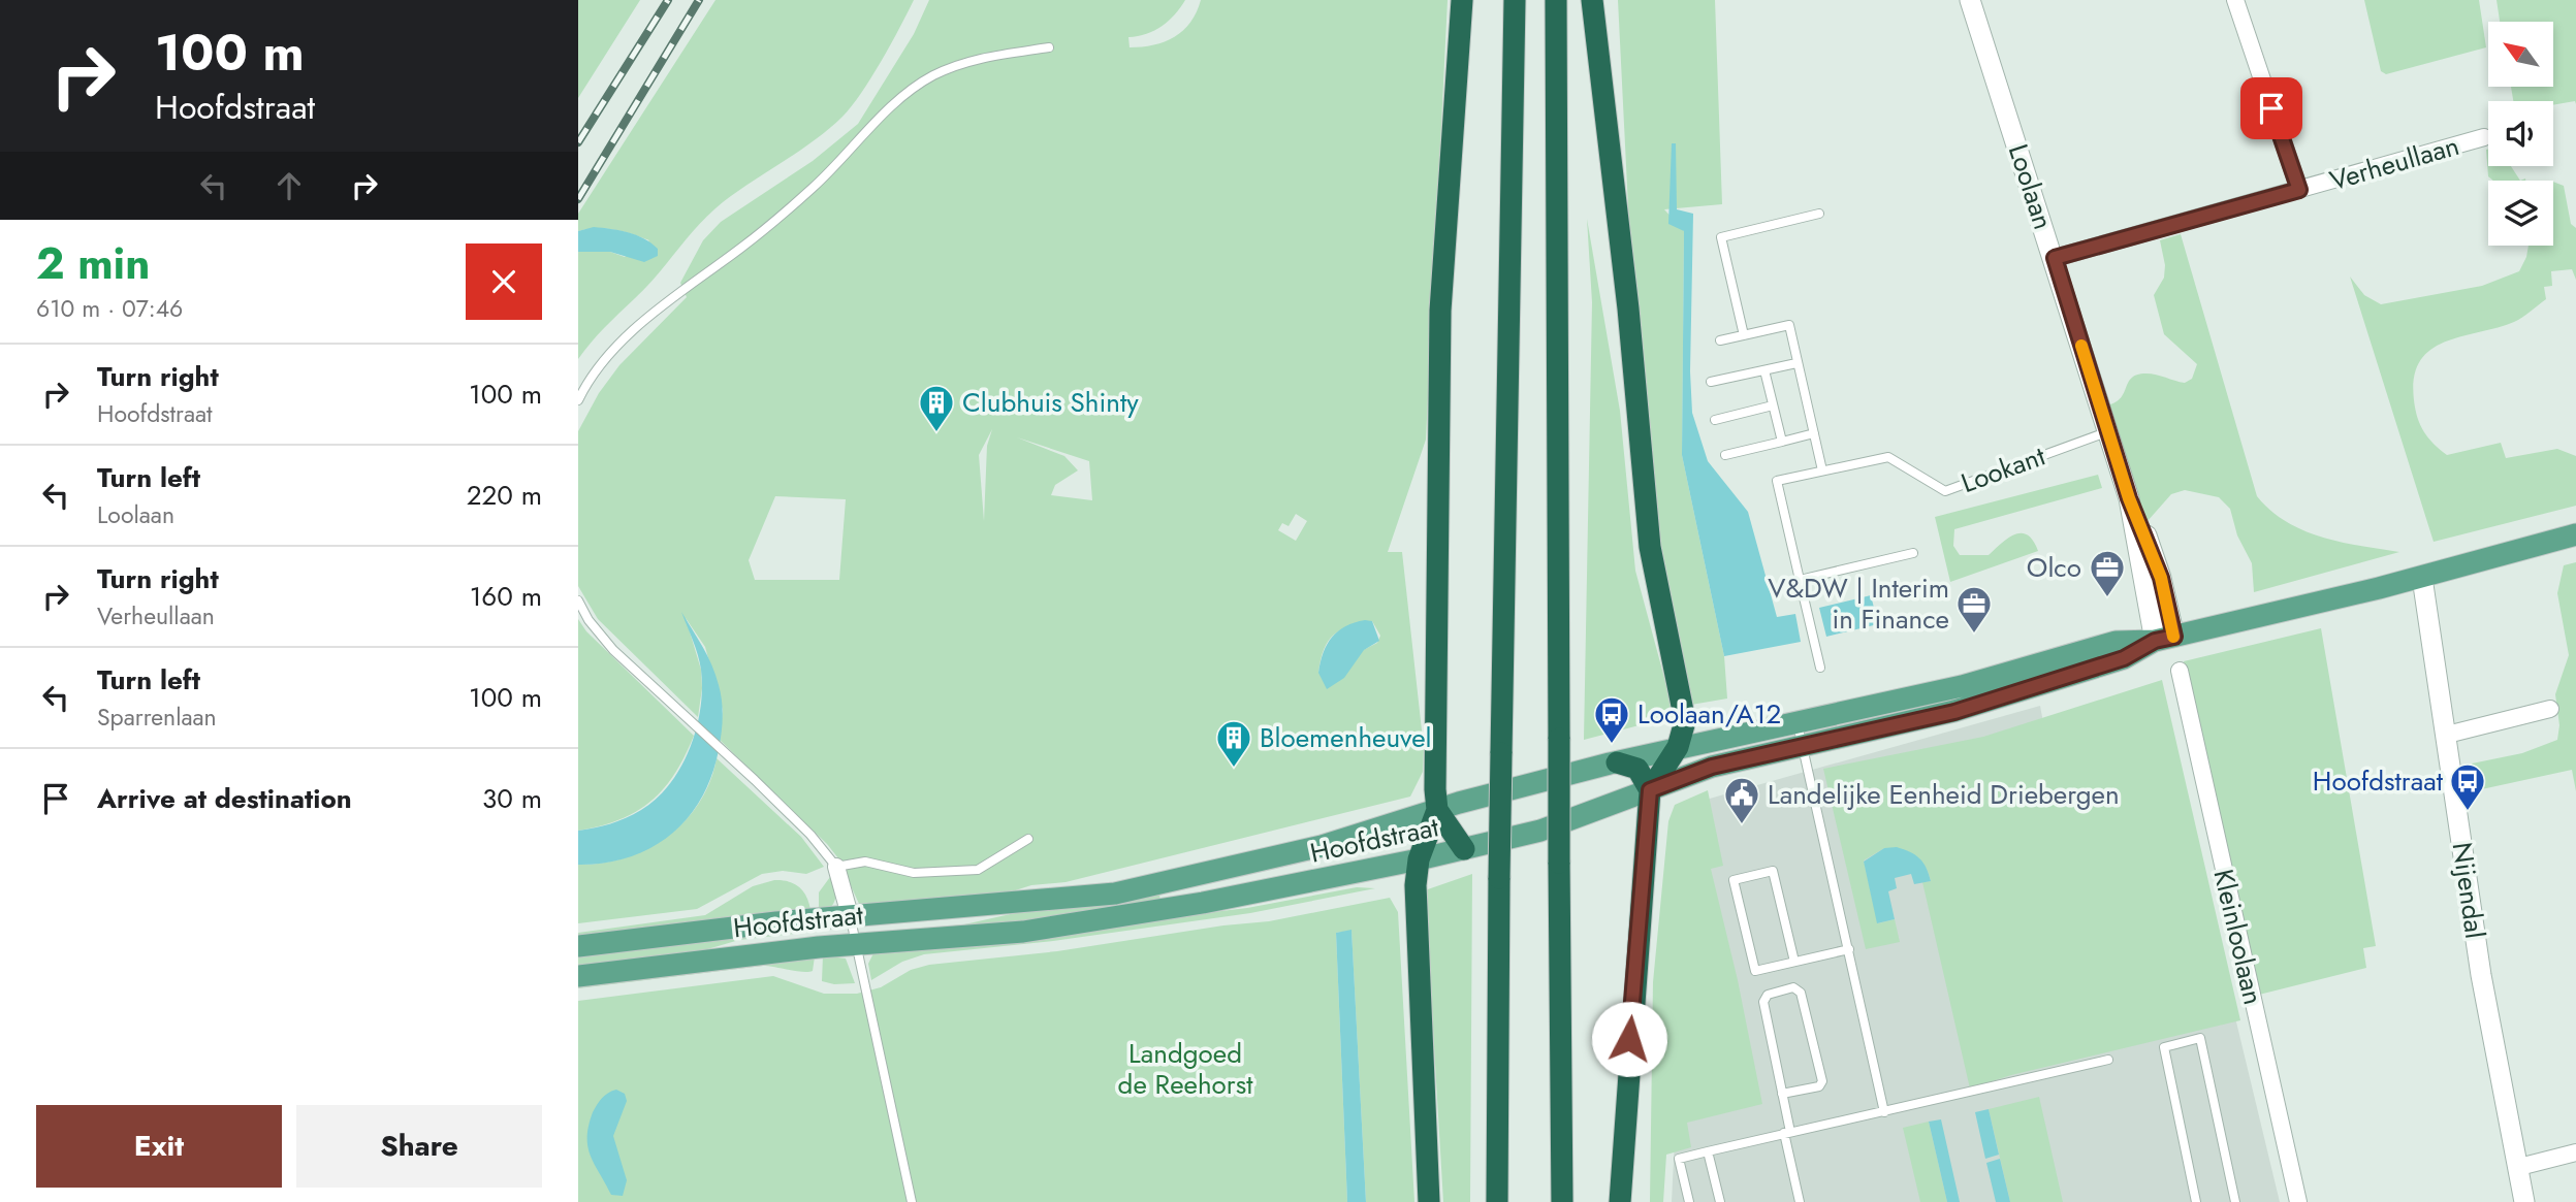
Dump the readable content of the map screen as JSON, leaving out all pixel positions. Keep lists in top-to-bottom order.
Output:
{
  "streets": {
    "main road": ["Hoofdstraat"],
    "street": [
      "Verheullaan",
      "Loolaan",
      "Nijendal",
      "Kleinloolaan"
    ],
    "lane": ["Lookant"]
  },
  "crossings": [
    ["Verheullaan", "Loolaan"],
    ["Loolaan", "Lookant"],
    ["Loolaan", "Hoofdstraat"],
    ["Hoofdstraat", "Nijendal"]
  ],
  "parks": ["Landgoed de Reehorst"],
  "places": {
    "building": ["Clubhuis Shinty", "Bloemenheuvel"],
    "office": ["Olco", "V&DW | Interim in Finance"],
    "bus stop": ["Loolaan/A12", "Hoofdstraat"],
    "public building": ["Landelijke Eenheid Driebergen"]
  },
  "north": "top left",
  "page": {
    "turn": ["100 m", "Hoofdstraat"],
    "heading": ["2 min", "610 m · 07:46"],
    "list": [
      {
        "name": "Turn right",
        "note": "Hoofdstraat",
        "value": "100 m"
      },
      {
        "name": "Turn left",
        "note": "Loolaan",
        "value": "220 m"
      },
      {
        "name": "Turn right",
        "note": "Verheullaan",
        "value": "160 m"
      },
      {
        "name": "Turn left",
        "note": "Sparrenlaan",
        "value": "100 m"
      },
      {
        "name": "Arrive at destination",
        "value": "30 m"
      }
    ],
    "buttons": ["Exit", "Share"]
  }
}
